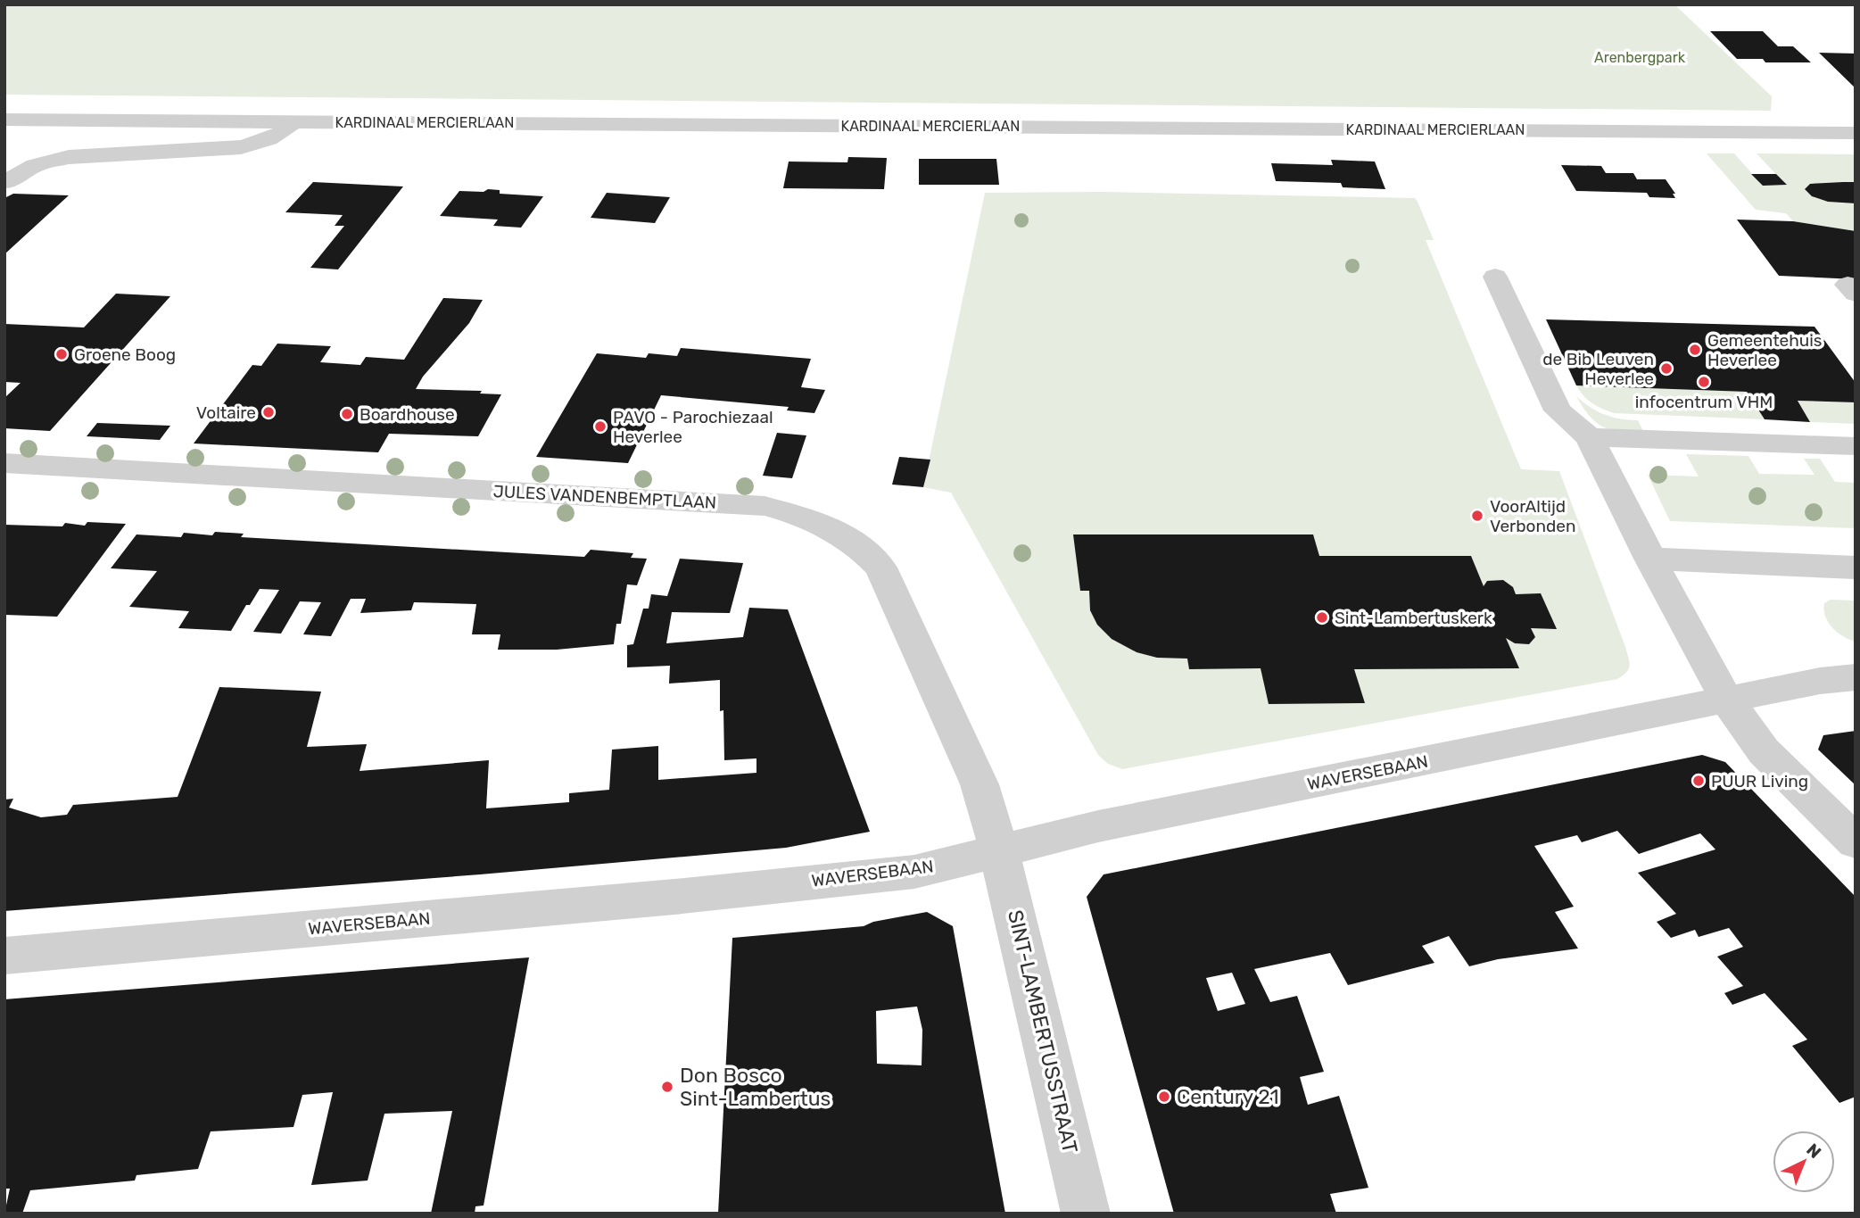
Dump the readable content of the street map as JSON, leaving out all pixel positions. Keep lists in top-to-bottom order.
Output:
{
  "streets": {
    "street": [
      "KARDINAAL MERCIERLAAN",
      "JULES VANDENBEMPTLAAN",
      "WAVERSEBAAN",
      "SINT-LAMBERTUSSTRAAT"
    ]
  },
  "crossings": [
    ["JULES VANDENBEMPTLAAN", "WAVERSEBAAN"],
    ["JULES VANDENBEMPTLAAN", "SINT-LAMBERTUSSTRAAT"],
    ["WAVERSEBAAN", "SINT-LAMBERTUSSTRAAT"]
  ],
  "parks": ["Arenbergpark"],
  "places": [
    "Gemeentehuis Heverlee",
    "Groene Boog",
    "de Bib Leuven Heverlee",
    "infocentrum VHM",
    "Voltaire",
    "Boardhouse",
    "PAVO - Parochiezaal Heverlee",
    "VoorAltijd Verbonden",
    "Sint-Lambertuskerk",
    "PUUR Living",
    "Don Bosco Sint-Lambertus",
    "Century 21"
  ],
  "north": "top right"
}
